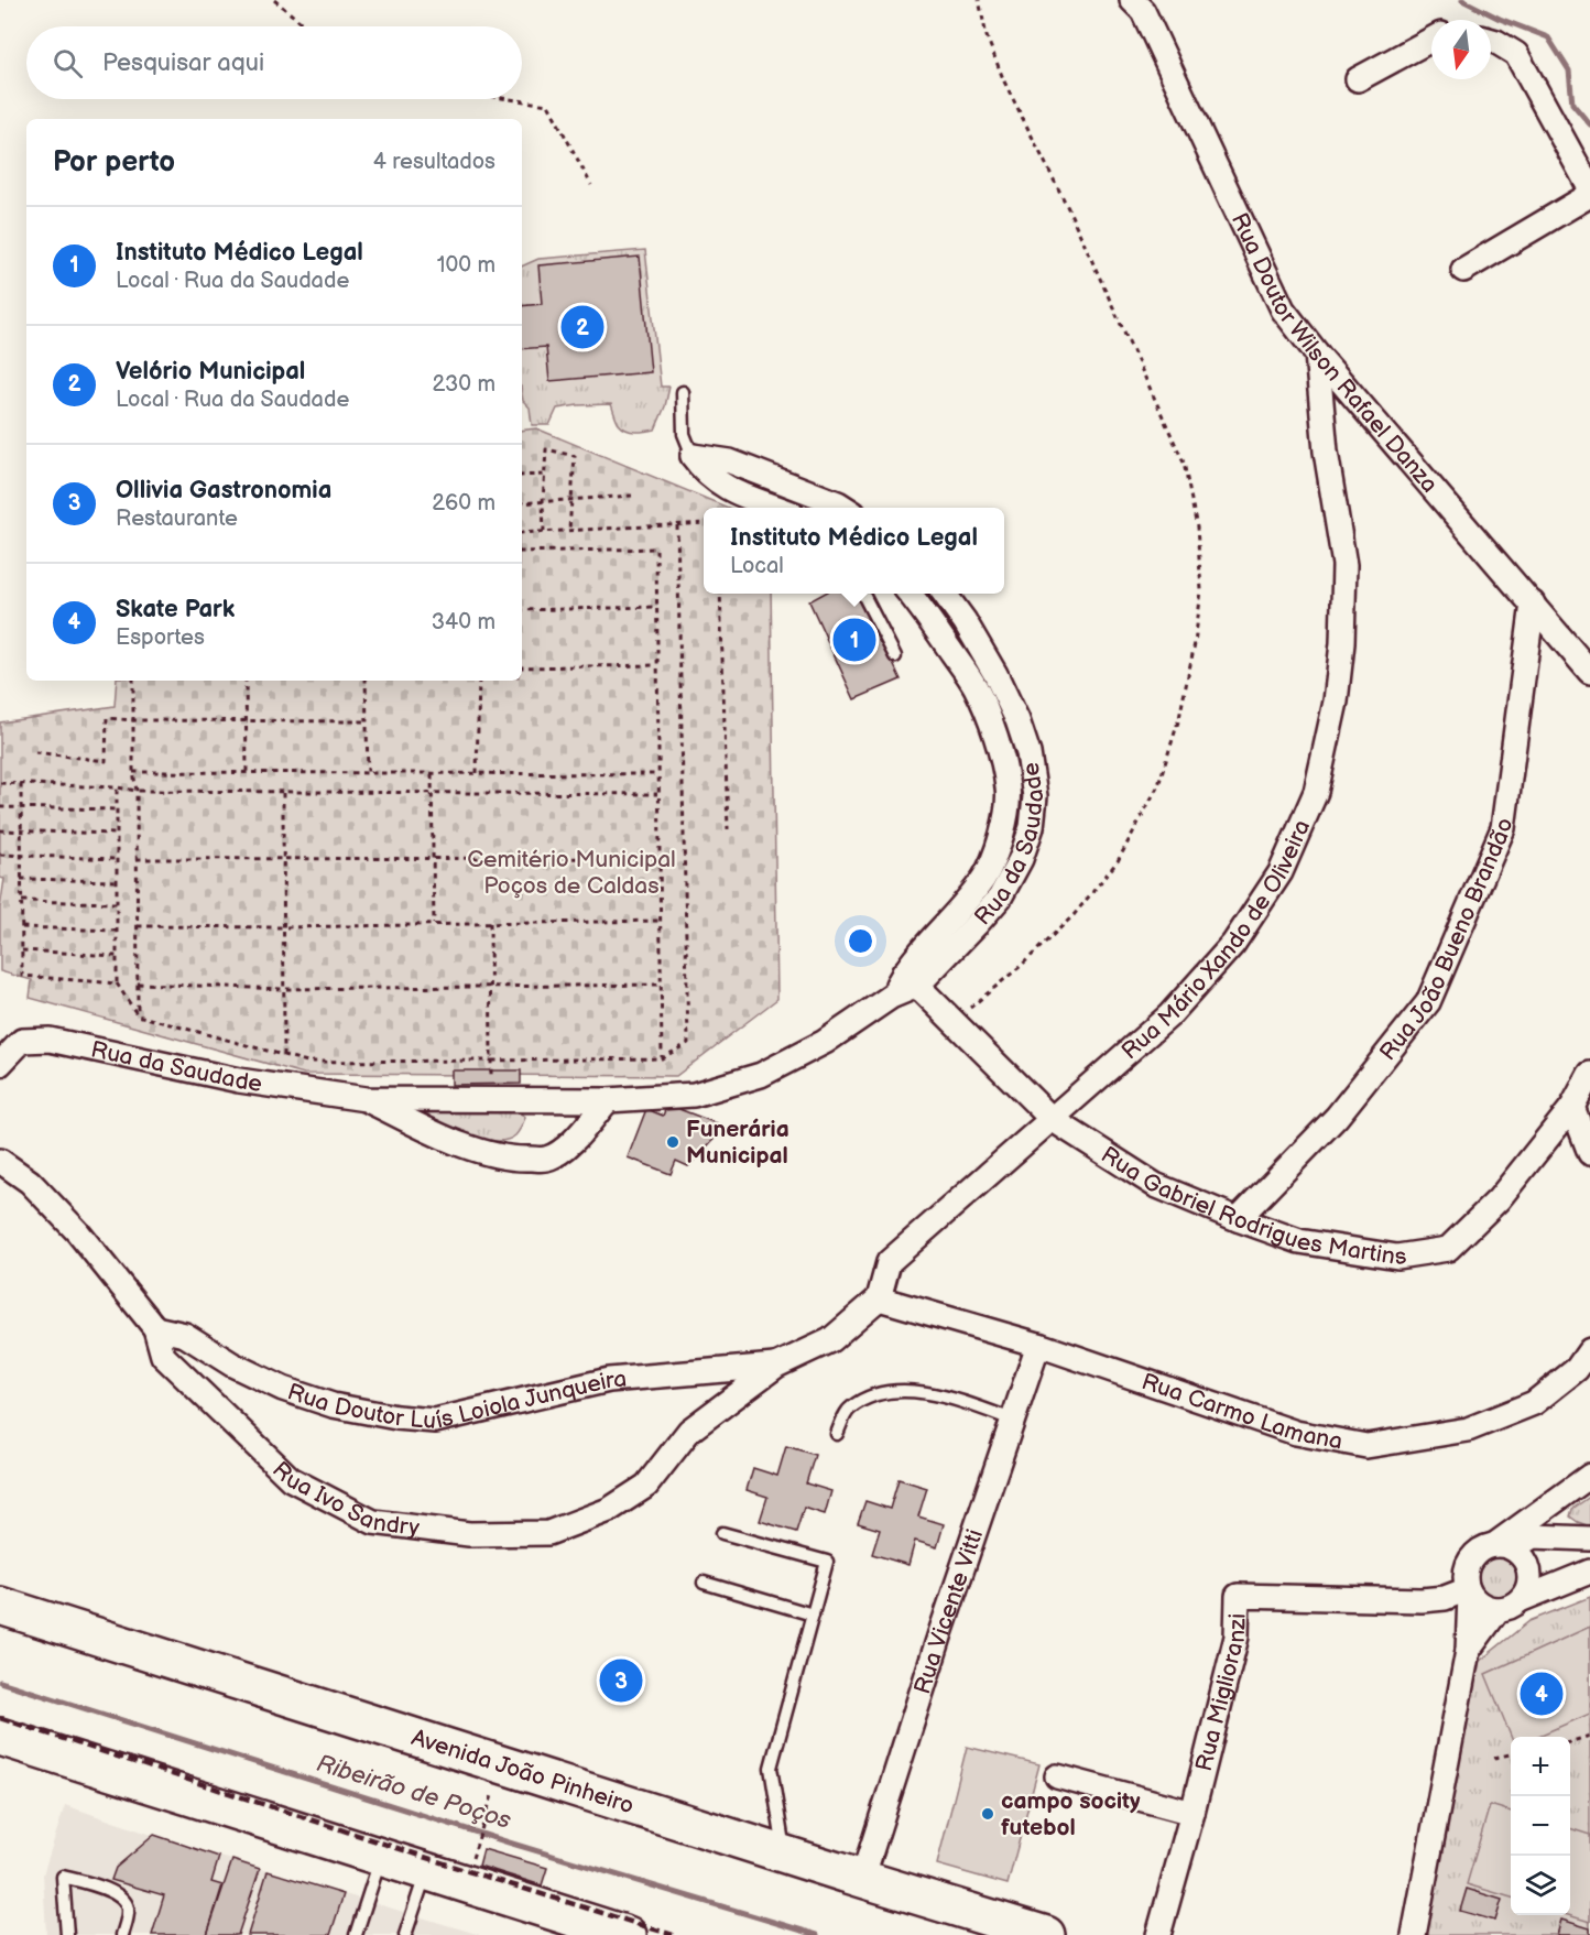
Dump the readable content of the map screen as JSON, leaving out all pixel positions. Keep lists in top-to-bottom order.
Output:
{
  "streets": {
    "main road": ["Avenida João Pinheiro"],
    "street": [
      "Rua Doutor Wilson Rafael Danza",
      "Rua da Saudade",
      "Rua Mário Xando de Oliveira",
      "Rua João Bueno Brandão",
      "Rua Gabriel Rodrigues Martins",
      "Rua Doutor Luís Loiola Junqueira",
      "Rua Carmo Lamana",
      "Rua Ivo Sandry",
      "Rua Vicente Vitti",
      "Rua Miglioranzi"
    ]
  },
  "crossings": [
    ["Rua Doutor Wilson Rafael Danza", "Rua Mário Xando de Oliveira"],
    ["Rua Doutor Wilson Rafael Danza", "Rua João Bueno Brandão"],
    ["Rua da Saudade", "Rua Gabriel Rodrigues Martins"],
    ["Rua Mário Xando de Oliveira", "Rua Gabriel Rodrigues Martins"],
    ["Rua Mário Xando de Oliveira", "Rua Carmo Lamana"],
    ["Rua João Bueno Brandão", "Rua Gabriel Rodrigues Martins"],
    ["Rua Doutor Luís Loiola Junqueira", "Rua Ivo Sandry"],
    ["Rua Carmo Lamana", "Rua Vicente Vitti"],
    ["Rua Vicente Vitti", "Avenida João Pinheiro"]
  ],
  "water": ["Ribeirão de Poços"],
  "parks": ["Cemitério Municipal Poços de Caldas"],
  "places": ["Funerária Municipal", "campo socity futebol"],
  "north": "bottom",
  "page": {
    "search": "Pesquisar aqui",
    "heading": ["Por perto", "4 resultados"],
    "list": [
      {
        "mark": "1",
        "name": "Instituto Médico Legal",
        "note": "Local · Rua da Saudade",
        "value": "100 m"
      },
      {
        "mark": "2",
        "name": "Velório Municipal",
        "note": "Local · Rua da Saudade",
        "value": "230 m"
      },
      {
        "mark": "3",
        "name": "Ollivia Gastronomia",
        "note": "Restaurante",
        "value": "260 m"
      },
      {
        "mark": "4",
        "name": "Skate Park",
        "note": "Esportes",
        "value": "340 m"
      }
    ],
    "pins": [
      "2",
      "1",
      "3",
      "4"
    ],
    "popup": ["Instituto Médico Legal", "Local"],
    "map_buttons": ["+", "−"]
  }
}
